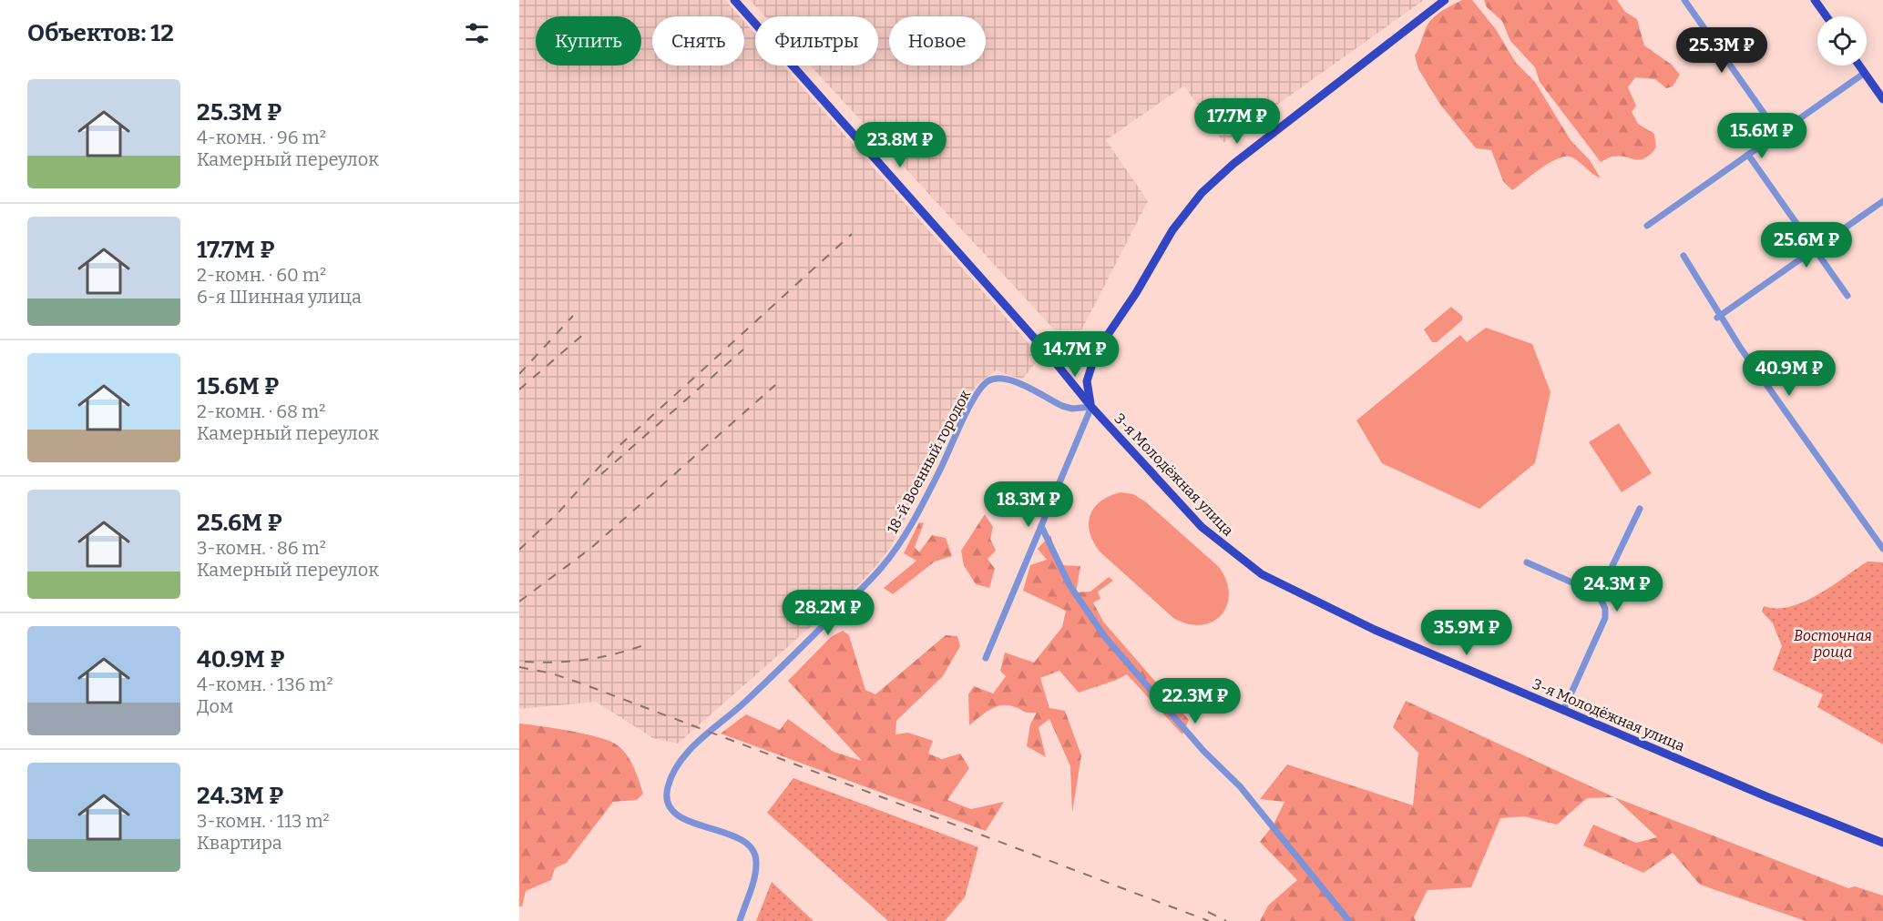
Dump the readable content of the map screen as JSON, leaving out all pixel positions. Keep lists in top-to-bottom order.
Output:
{
  "streets": {
    "main road": ["3-я Молодёжная улица"],
    "street": ["18-й Военный городок"]
  },
  "crossings": [
    ["18-й Военный городок", "3-я Молодёжная улица"]
  ],
  "parks": ["Восточная роща"],
  "page": {
    "heading": "Объектов: 12",
    "chip": [
      "Купить",
      "Снять",
      "Фильтры",
      "Новое"
    ],
    "price": [
      "25.3M ₽",
      "17.7M ₽",
      "15.6M ₽",
      "23.8M ₽",
      "25.6M ₽",
      "14.7M ₽",
      "40.9M ₽",
      "18.3M ₽",
      "24.3M ₽",
      "28.2M ₽",
      "35.9M ₽",
      "22.3M ₽"
    ],
    "list": [
      {
        "name": "25.3M ₽",
        "note": "4-комн. · 96 m² · Камерный переулок"
      },
      {
        "name": "17.7M ₽",
        "note": "2-комн. · 60 m² · 6-я Шинная улица"
      },
      {
        "name": "15.6M ₽",
        "note": "2-комн. · 68 m² · Камерный переулок"
      },
      {
        "name": "25.6M ₽",
        "note": "3-комн. · 86 m² · Камерный переулок"
      },
      {
        "name": "40.9M ₽",
        "note": "4-комн. · 136 m² · Дом"
      },
      {
        "name": "24.3M ₽",
        "note": "3-комн. · 113 m² · Квартира"
      }
    ]
  }
}
